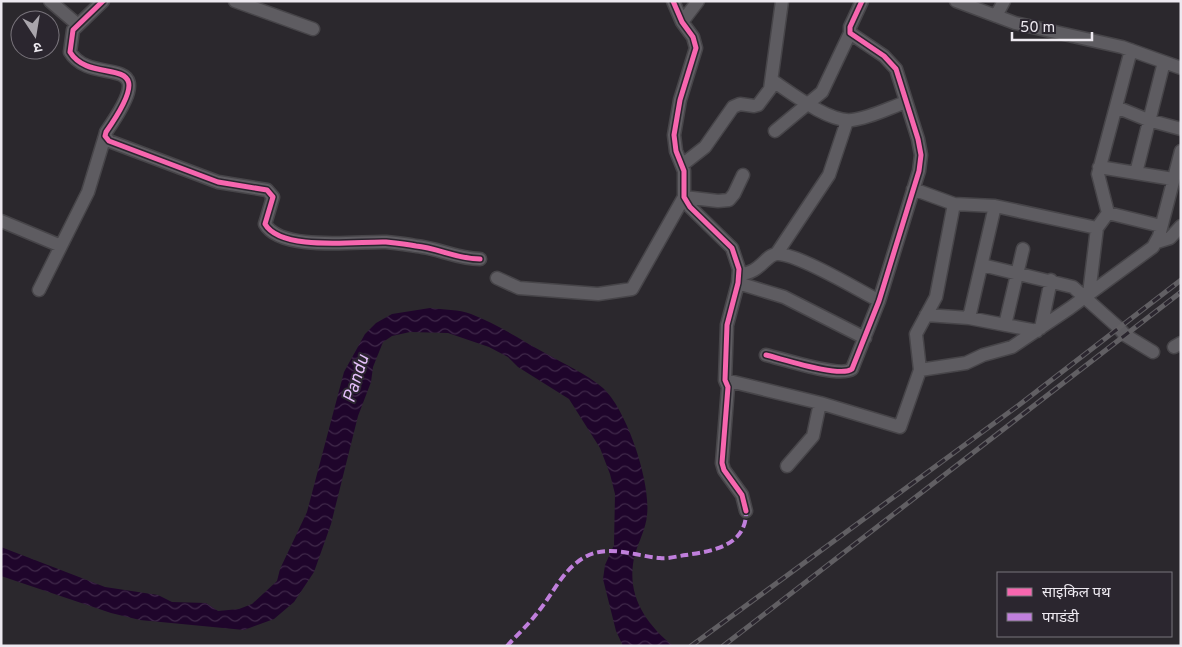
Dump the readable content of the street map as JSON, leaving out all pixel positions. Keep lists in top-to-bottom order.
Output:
{
  "water": ["Pandu"],
  "legend": ["साइकिल पथ", "पगडंडी"],
  "scale_bar": "50 m",
  "north": "bottom"
}
